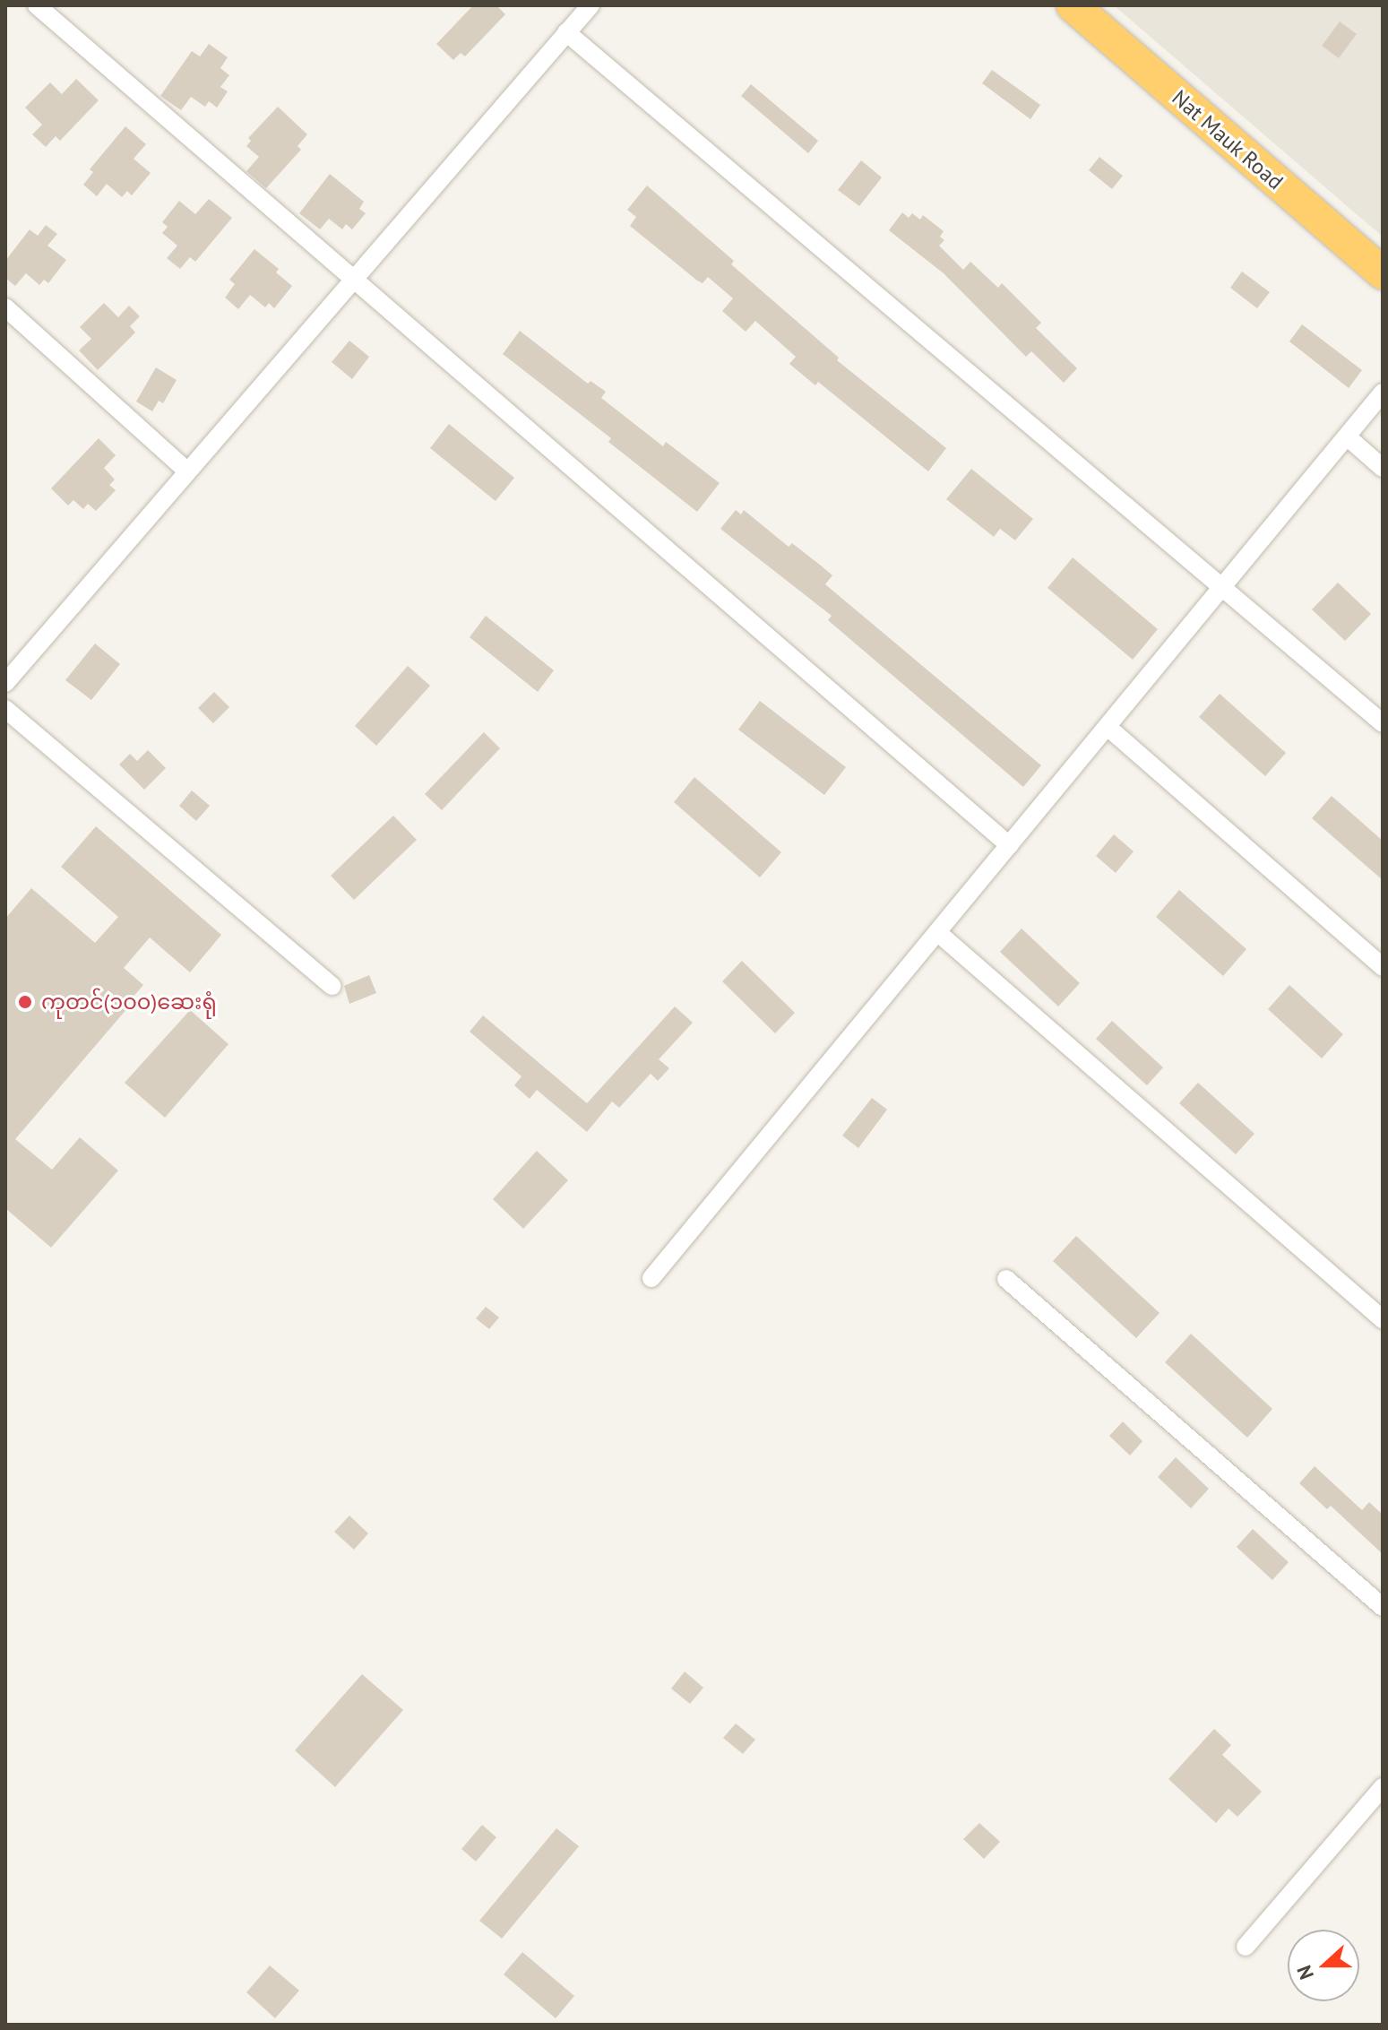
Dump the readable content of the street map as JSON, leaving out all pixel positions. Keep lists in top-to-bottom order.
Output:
{
  "streets": {
    "highway": ["Nat Mauk Road"]
  },
  "places": ["ကုတင်(၁၀၀)ဆေးရုံ"],
  "north": "left"
}
